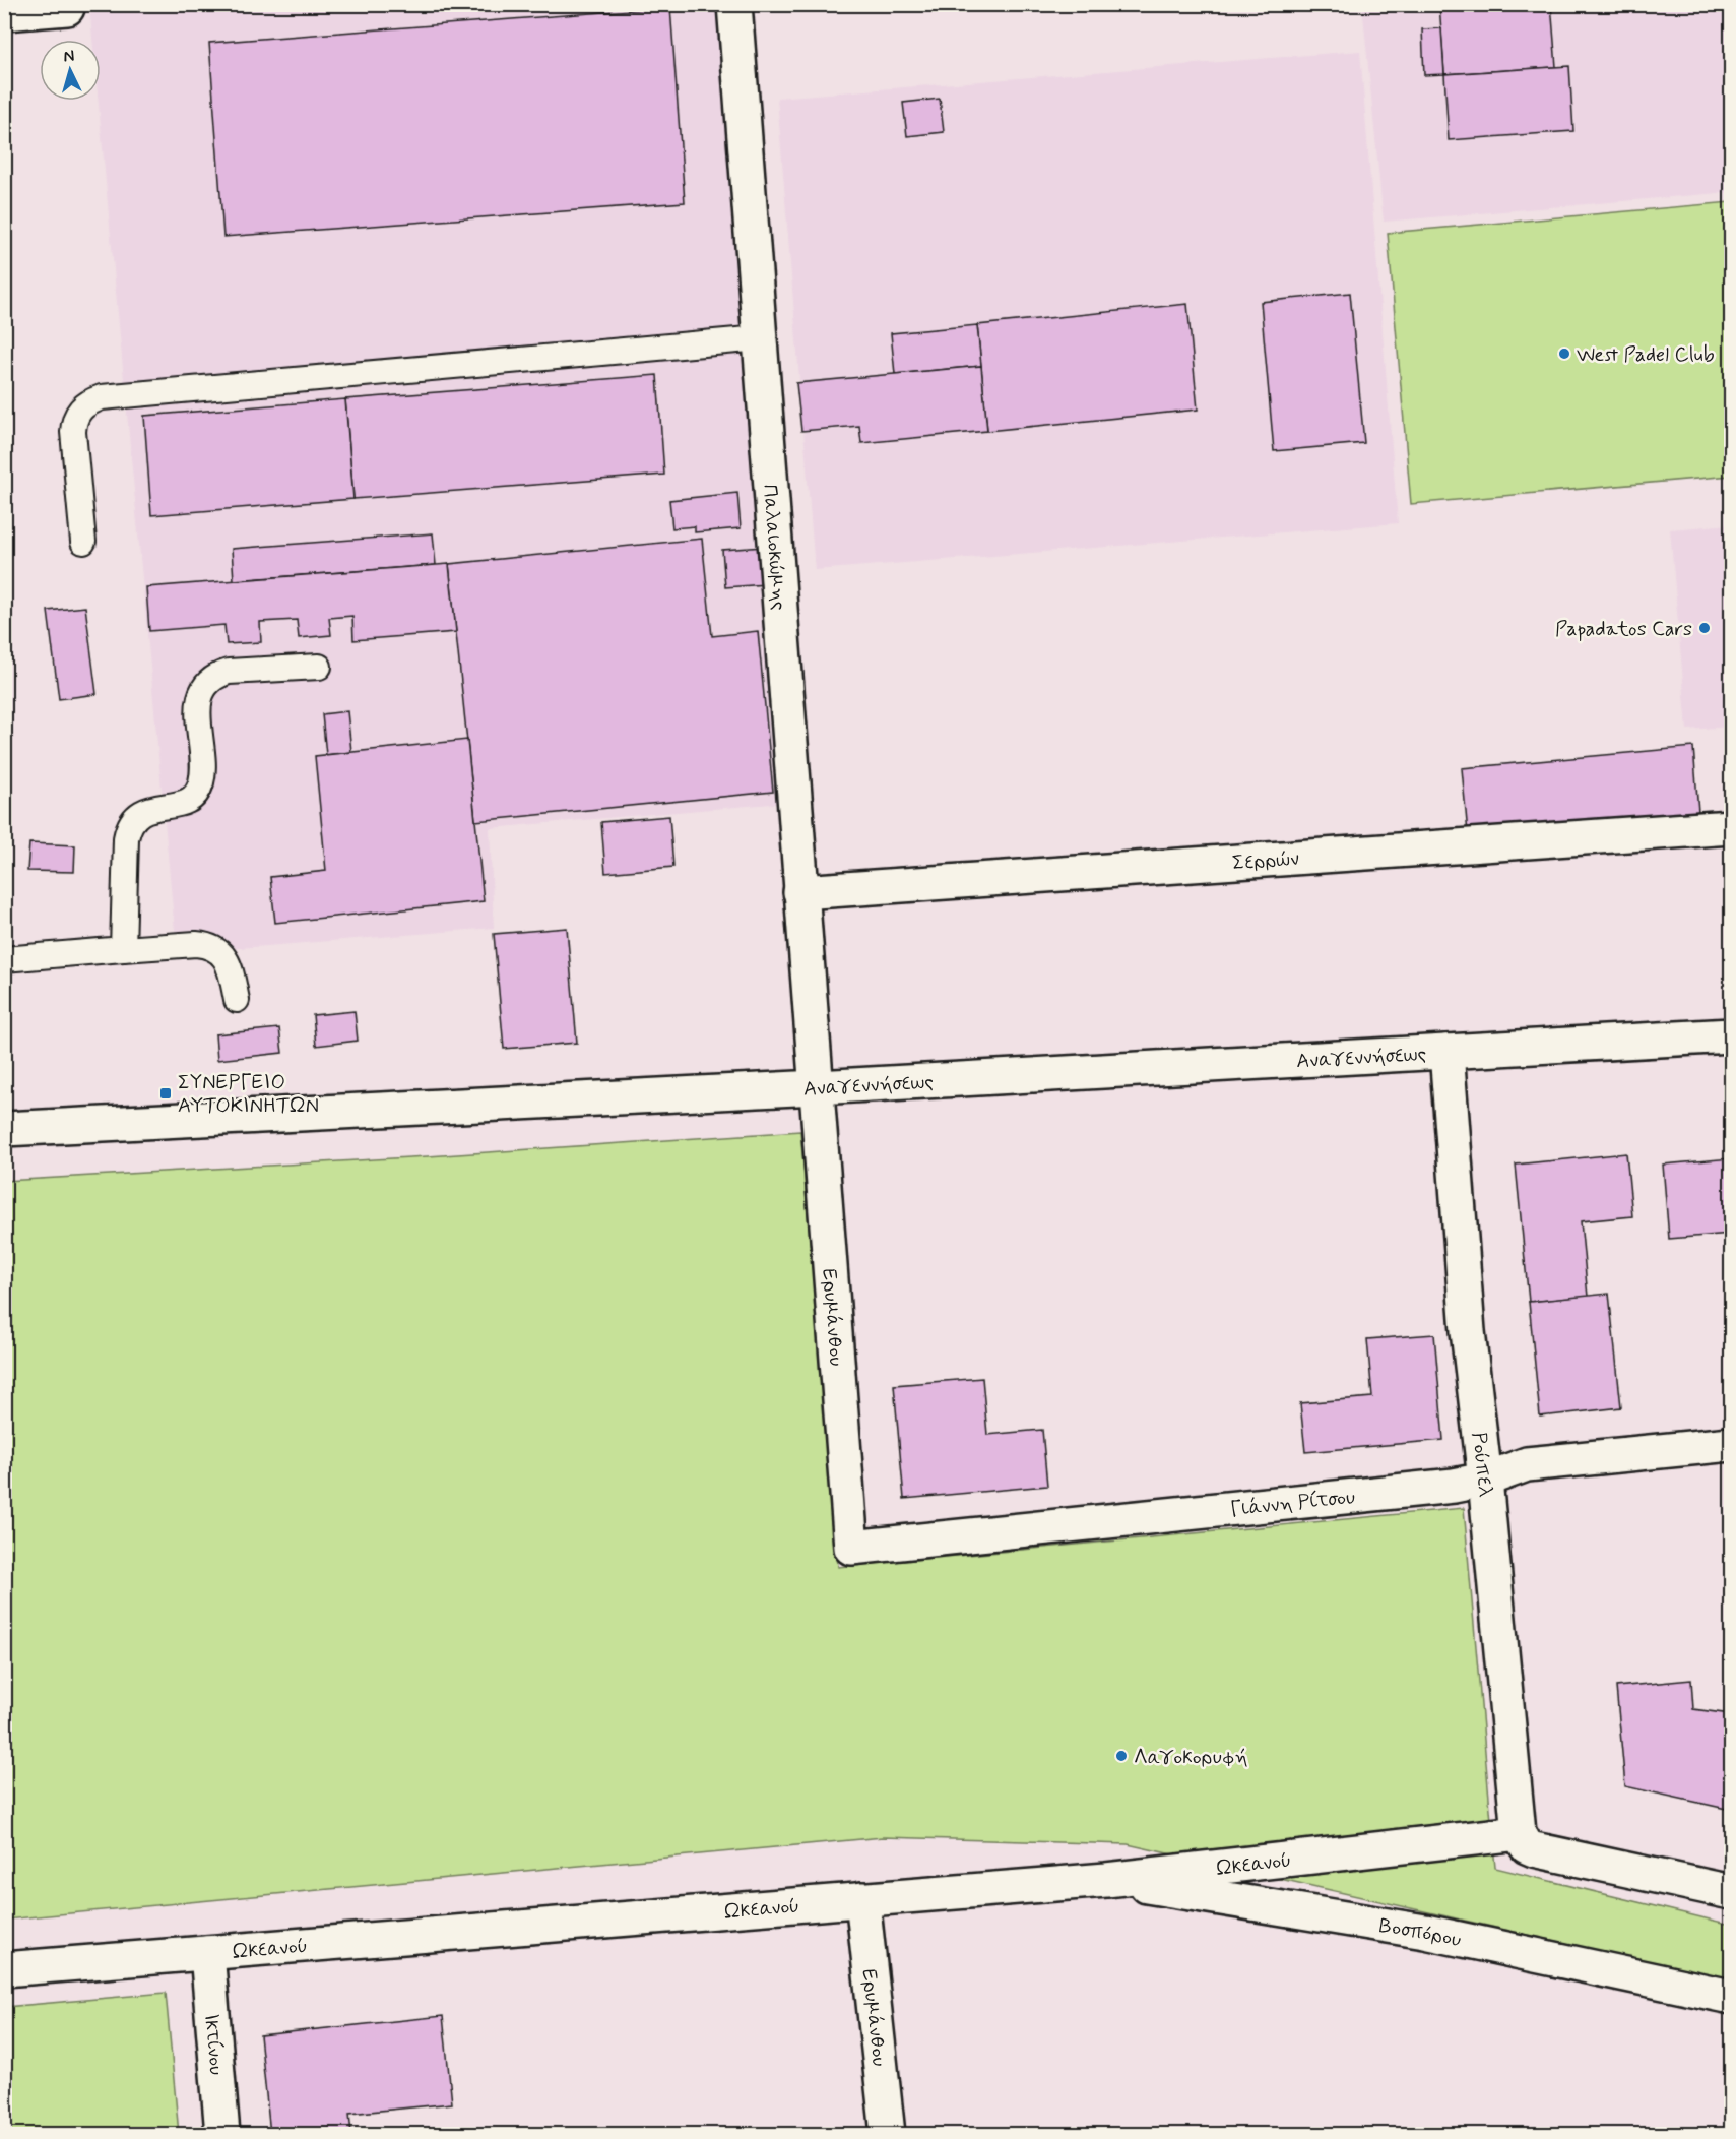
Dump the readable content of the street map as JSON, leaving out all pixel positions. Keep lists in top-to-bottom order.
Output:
{
  "streets": {
    "street": [
      "Παλαιοκώμης",
      "Σερρών",
      "Αναγεννήσεως",
      "Ερυμάνθου",
      "Ρούπελ",
      "Γιάννη Ρίτσου",
      "Ωκεανού",
      "Βοσπόρου",
      "Ικτίνου"
    ]
  },
  "crossings": [
    ["Παλαιοκώμης", "Σερρών"],
    ["Παλαιοκώμης", "Αναγεννήσεως"],
    ["Παλαιοκώμης", "Ερυμάνθου"],
    ["Αναγεννήσεως", "Ερυμάνθου"],
    ["Αναγεννήσεως", "Ρούπελ"],
    ["Ερυμάνθου", "Γιάννη Ρίτσου"],
    ["Ερυμάνθου", "Ωκεανού"],
    ["Ρούπελ", "Γιάννη Ρίτσου"],
    ["Ρούπελ", "Ωκεανού"],
    ["Ωκεανού", "Βοσπόρου"],
    ["Ωκεανού", "Ικτίνου"]
  ],
  "places": {
    "other": ["West Padel Club", "Papadatos Cars", "Λαγοκορυφή"],
    "transit": ["ΣΥΝΕΡΓΕΙΟ ΑΥΤΟΚΙΝΗΤΩΝ"]
  },
  "north": "top"
}
